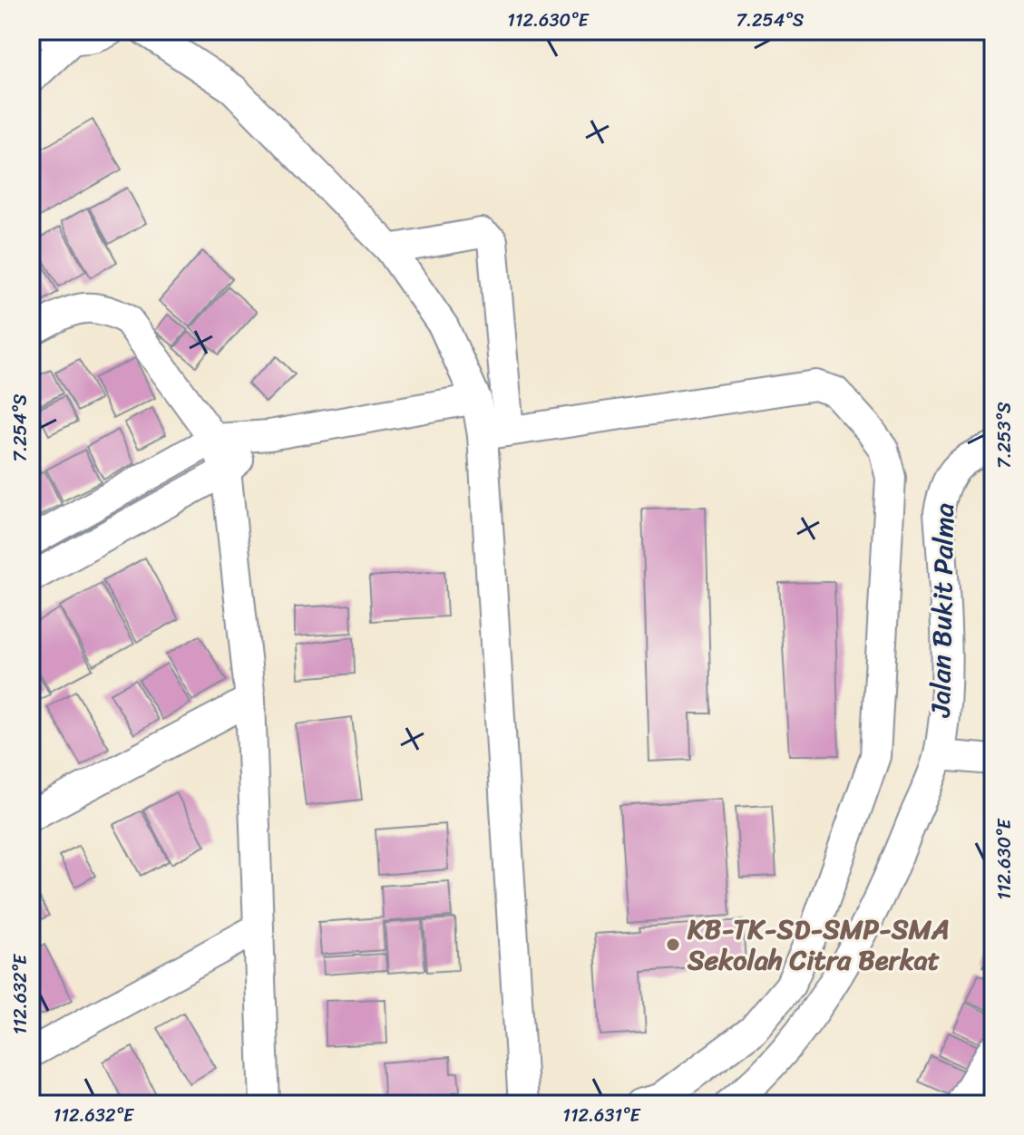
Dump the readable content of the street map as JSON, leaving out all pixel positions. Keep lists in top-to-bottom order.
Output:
{
  "streets": {
    "street": ["Jalan Bukit Palma"]
  },
  "places": ["KB-TK-SD-SMP-SMA Sekolah Citra Berkat"],
  "coordinates": [
    "112.630°E",
    "7.254°S",
    "7.253°S",
    "112.632°E",
    "112.631°E"
  ]
}
